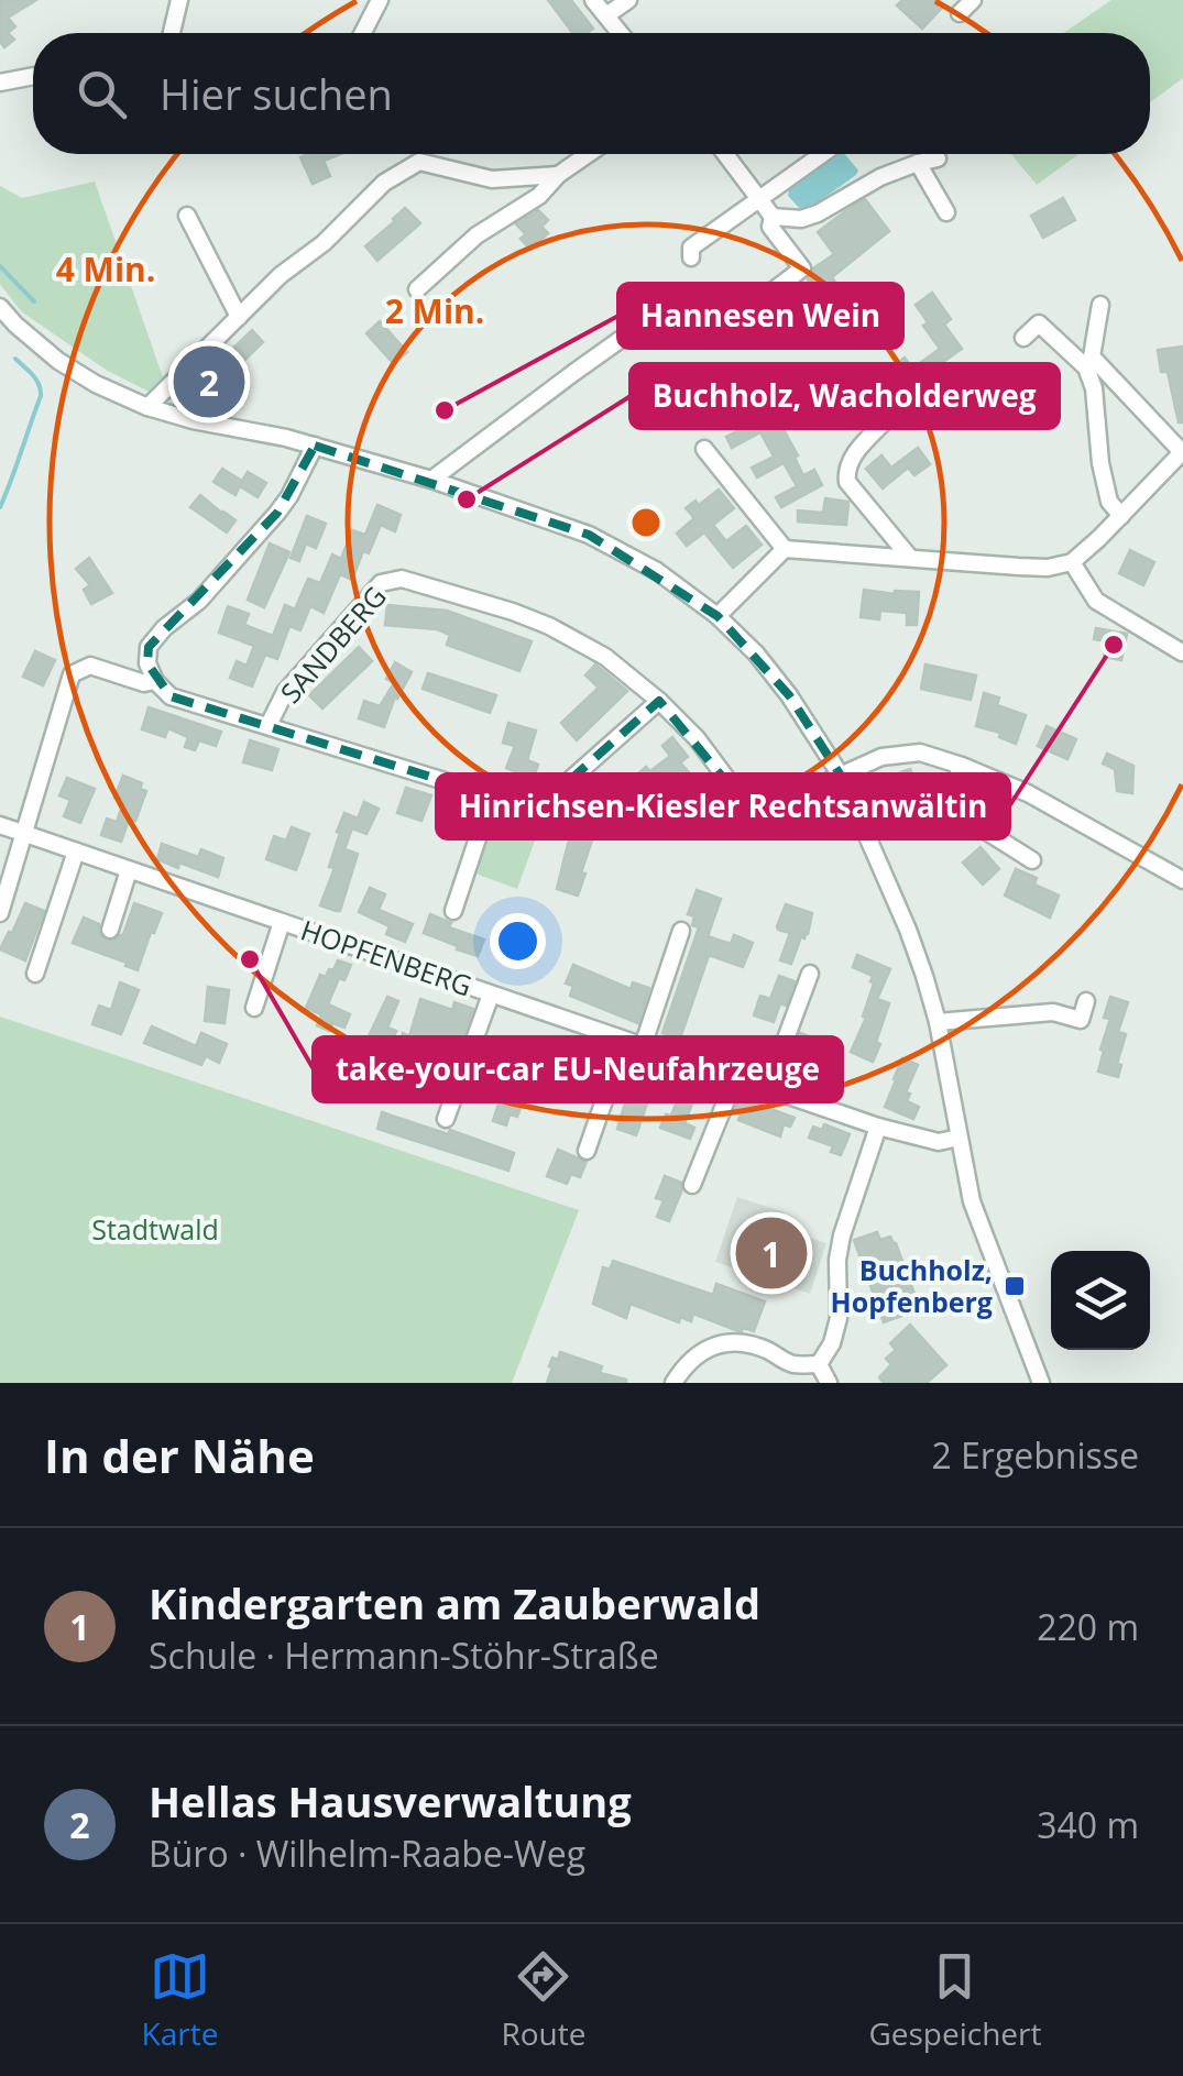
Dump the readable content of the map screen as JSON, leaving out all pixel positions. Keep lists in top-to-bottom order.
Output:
{
  "streets": {
    "street": ["SANDBERG", "HOPFENBERG"]
  },
  "parks": ["Stadtwald"],
  "places": {
    "other": [
      "Hannesen Wein",
      "Buchholz, Wacholderweg",
      "Hinrichsen-Kiesler Rechtsanwältin",
      "take-your-car EU-Neufahrzeuge"
    ],
    "transit": ["Buchholz, Hopfenberg"]
  },
  "page": {
    "search": "Hier suchen",
    "pins": ["2", "1"],
    "heading": ["In der Nähe", "2 Ergebnisse"],
    "list": [
      {
        "mark": "1",
        "name": "Kindergarten am Zauberwald",
        "note": "Schule · Hermann-Stöhr-Straße",
        "value": "220 m"
      },
      {
        "mark": "2",
        "name": "Hellas Hausverwaltung",
        "note": "Büro · Wilhelm-Raabe-Weg",
        "value": "340 m"
      }
    ],
    "nav": ["Karte", "Route", "Gespeichert"]
  },
  "rings": ["4 Min.", "2 Min."]
}
